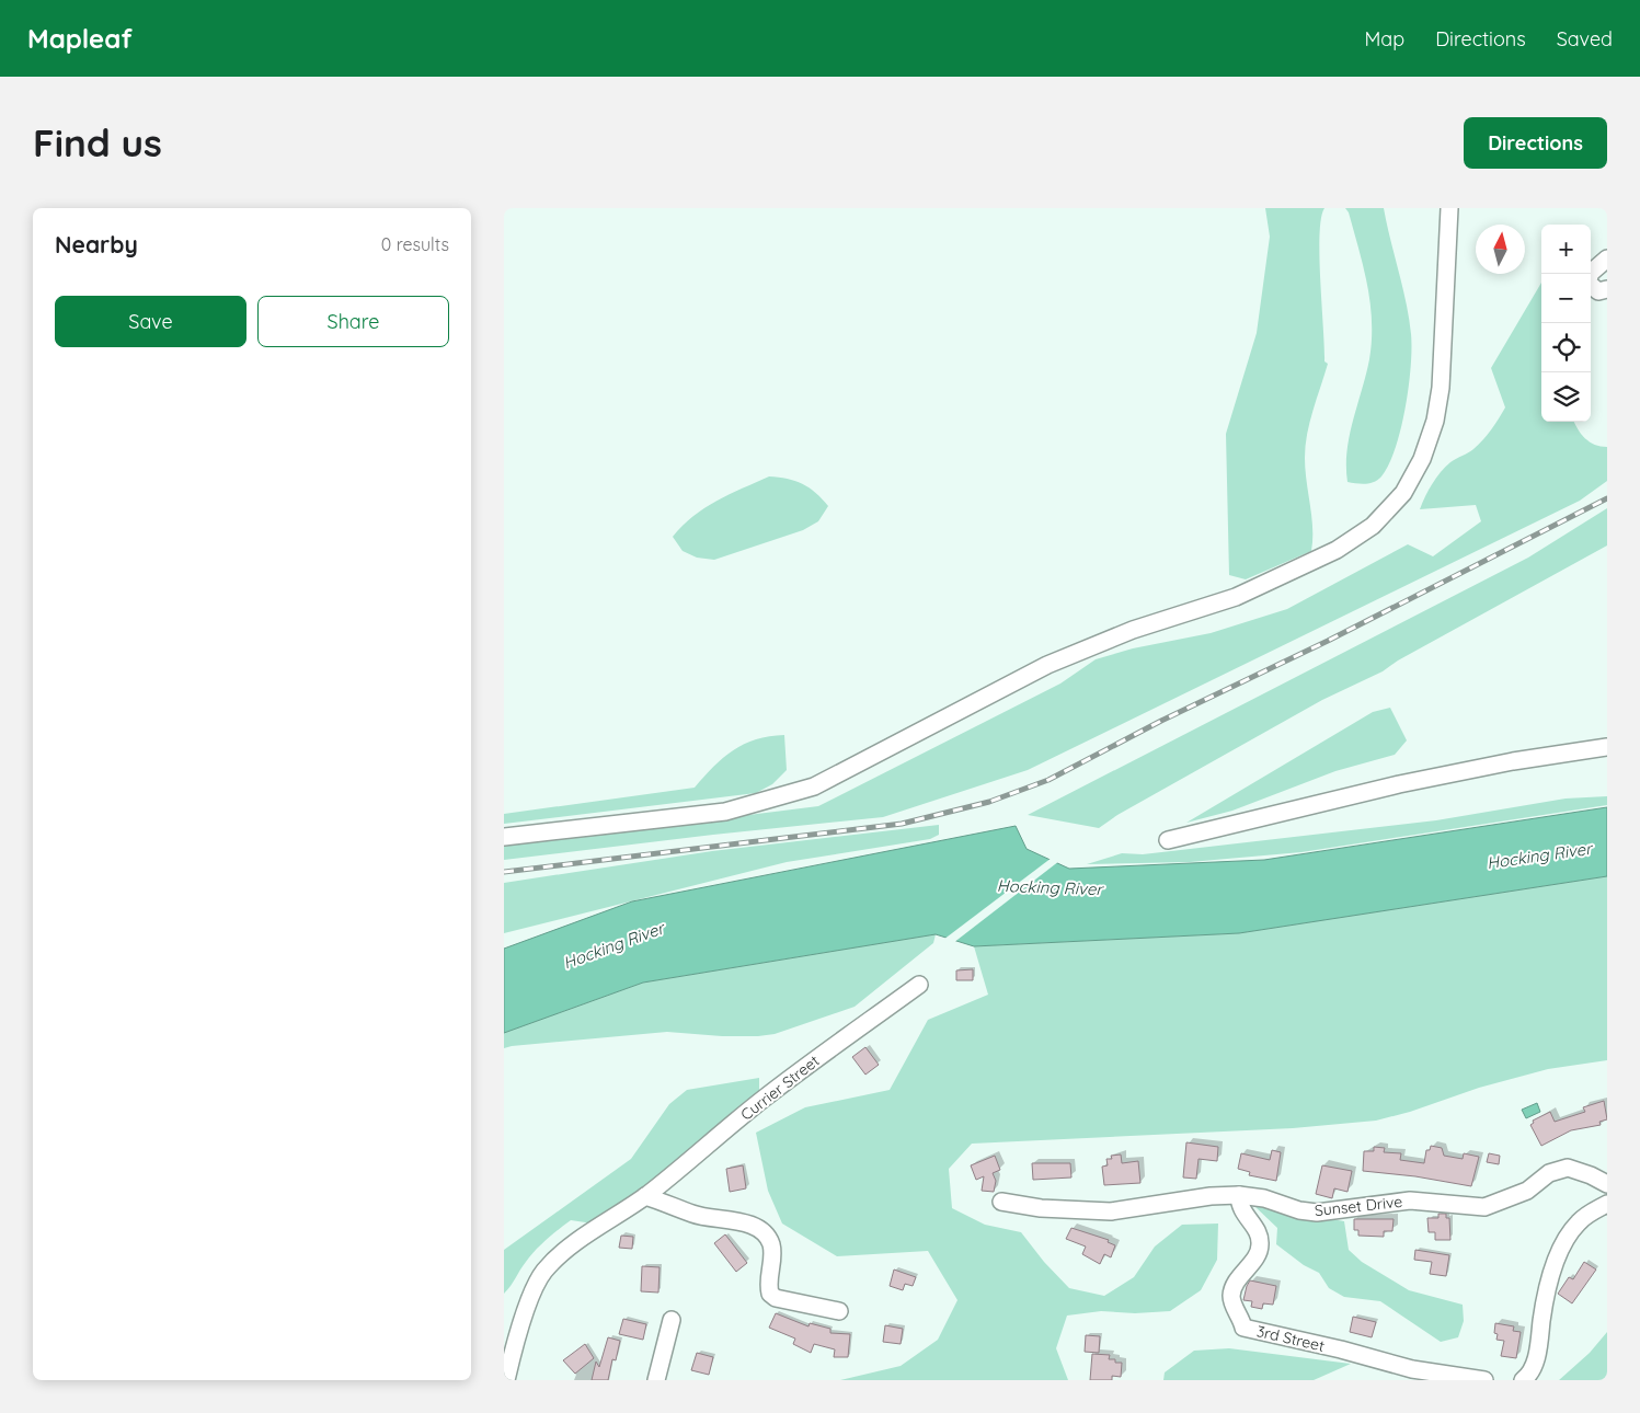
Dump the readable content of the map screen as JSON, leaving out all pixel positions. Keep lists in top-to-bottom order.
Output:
{
  "streets": {
    "street": ["Currier Street", "Sunset Drive", "3rd Street"]
  },
  "crossings": [
    ["Sunset Drive", "3rd Street"]
  ],
  "water": ["Hocking River"],
  "north": "top",
  "page": {
    "header": "Mapleaf",
    "nav": ["Map", "Directions", "Saved"],
    "buttons": [
      "Directions",
      ["Save", "Share"]
    ],
    "title": "Find us",
    "heading": ["Nearby", "0 results"],
    "map_buttons": ["+", "−"]
  }
}
